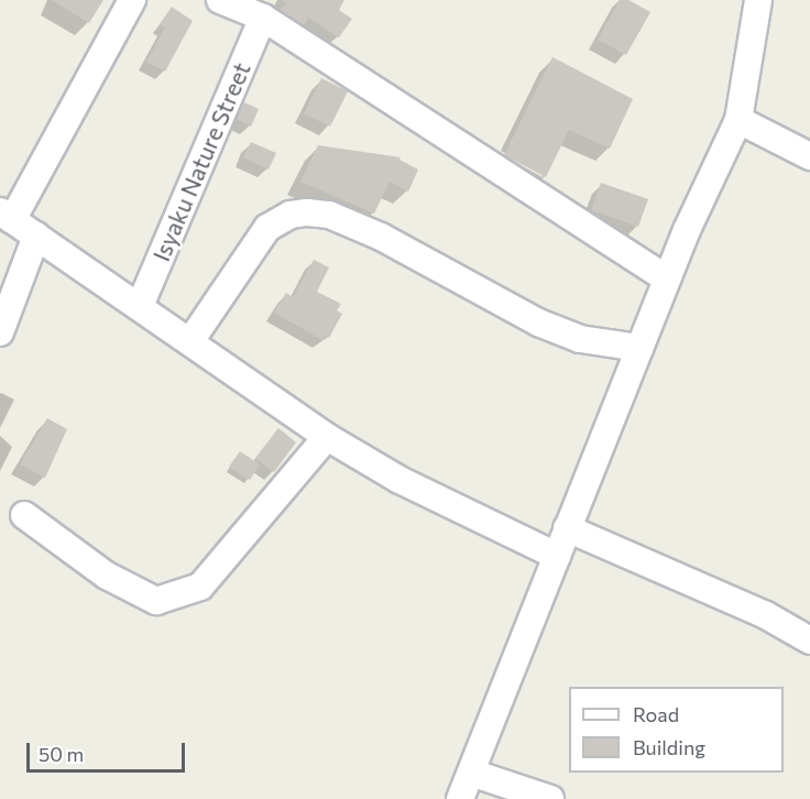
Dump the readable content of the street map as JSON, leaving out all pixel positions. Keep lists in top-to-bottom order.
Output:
{
  "streets": {
    "street": ["Isyaku Nature Street"]
  },
  "legend": ["Road", "Building"],
  "scale_bar": "50 m"
}
